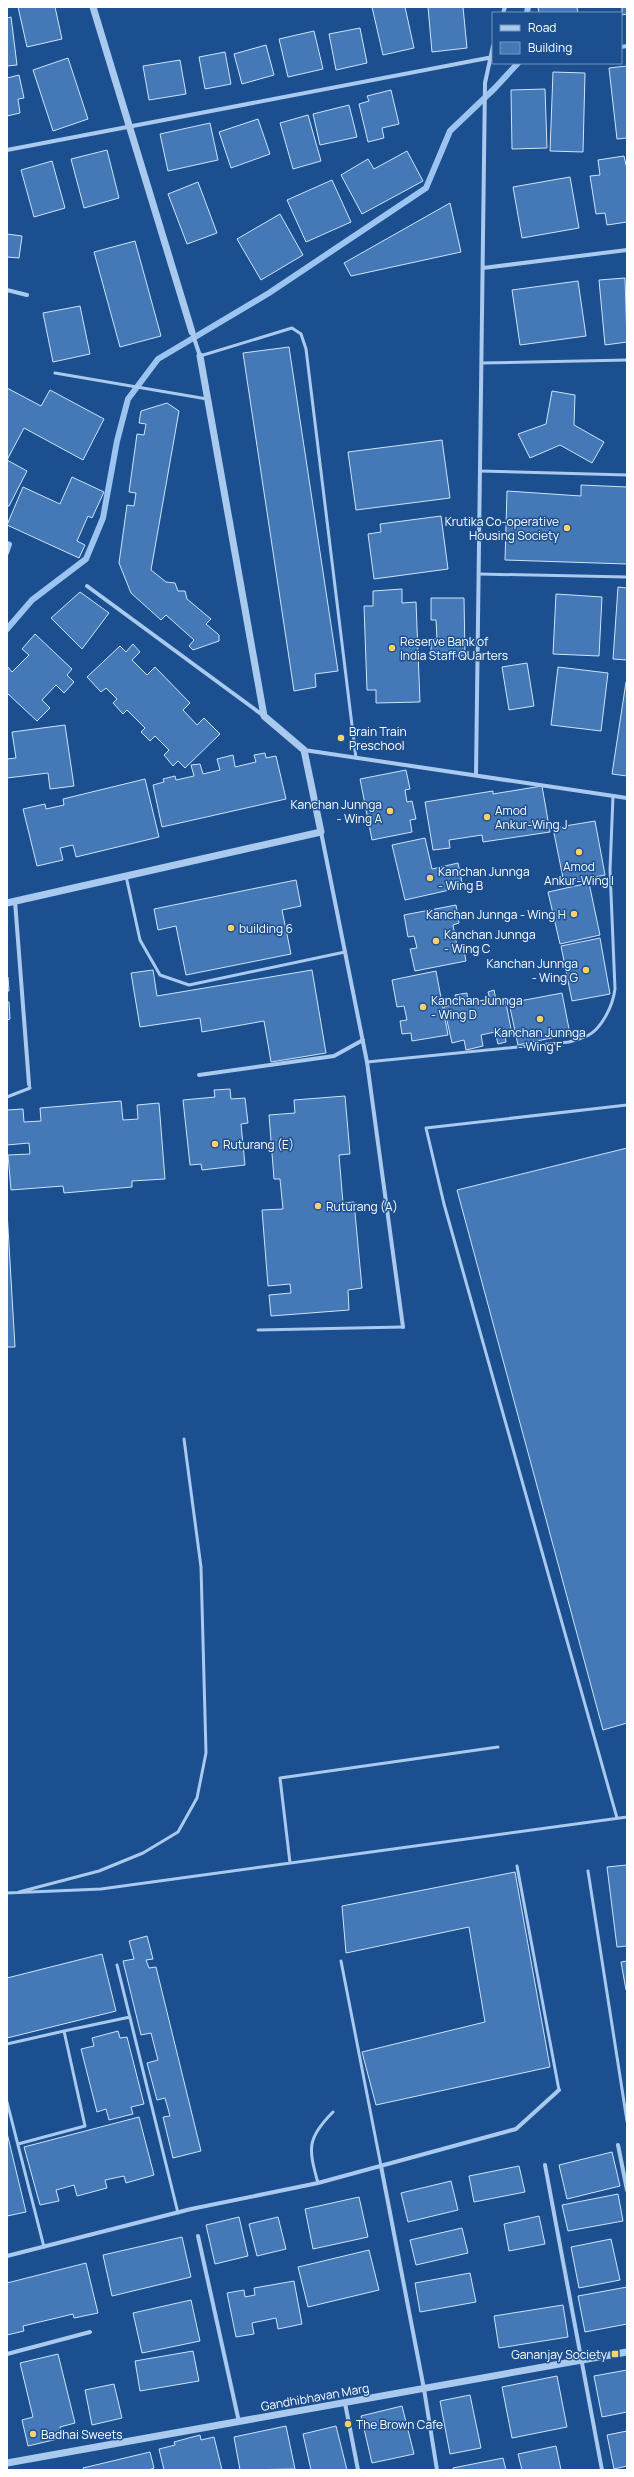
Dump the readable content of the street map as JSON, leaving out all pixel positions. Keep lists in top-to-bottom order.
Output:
{
  "streets": {
    "street": ["Gandhibhavan Marg"]
  },
  "places": {
    "other": [
      "Krutika Co-operative Housing Society",
      "Reserve Bank of India Staff QUarters",
      "Brain Train Preschool",
      "Kanchan Junnga - Wing A",
      "Amod Ankur-Wing J",
      "Amod Ankur-Wing I",
      "Kanchan Junnga - Wing B",
      "Kanchan Junnga - Wing H",
      "building 6",
      "Kanchan Junnga - Wing C",
      "Kanchan Junnga - Wing G",
      "Kanchan Junnga - Wing D",
      "Kanchan Junnga - Wing F",
      "Ruturang (E)",
      "Ruturang (A)",
      "The Brown Cafe",
      "Badhai Sweets"
    ],
    "transit": ["Gananjay Society"]
  },
  "legend": ["Road", "Building"]
}
